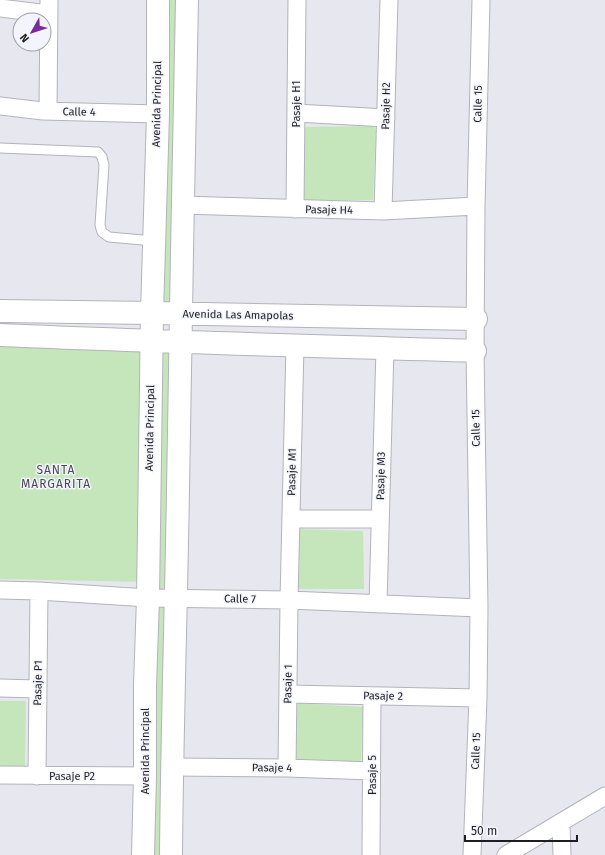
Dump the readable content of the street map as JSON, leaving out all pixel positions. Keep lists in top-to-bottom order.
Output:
{
  "streets": {
    "street": [
      "Avenida Principal",
      "Pasaje H1",
      "Calle 15",
      "Pasaje H2",
      "Calle 4",
      "Pasaje H4",
      "Avenida Las Amapolas",
      "Pasaje M1",
      "Pasaje M3",
      "Calle 7",
      "Pasaje P1",
      "Pasaje 1",
      "Pasaje 2",
      "Pasaje 4",
      "Pasaje 5",
      "Pasaje P2"
    ]
  },
  "crossings": [
    ["Avenida Principal", "Calle 4"],
    ["Avenida Principal", "Avenida Las Amapolas"],
    ["Avenida Principal", "Calle 7"],
    ["Avenida Principal", "Pasaje P2"],
    ["Pasaje H1", "Pasaje H4"],
    ["Calle 15", "Pasaje H4"],
    ["Calle 15", "Avenida Las Amapolas"],
    ["Calle 15", "Calle 7"],
    ["Calle 15", "Pasaje 2"],
    ["Pasaje H2", "Pasaje H4"],
    ["Pasaje M1", "Calle 7"],
    ["Pasaje M1", "Pasaje 1"],
    ["Pasaje M3", "Calle 7"],
    ["Calle 7", "Pasaje P1"],
    ["Calle 7", "Pasaje 1"],
    ["Pasaje P1", "Pasaje P2"],
    ["Pasaje 1", "Pasaje 2"],
    ["Pasaje 1", "Pasaje 4"],
    ["Pasaje 2", "Pasaje 5"],
    ["Pasaje 4", "Pasaje 5"]
  ],
  "districts": ["SANTA MARGARITA"],
  "scale_bar": "50 m",
  "north": "bottom left"
}
